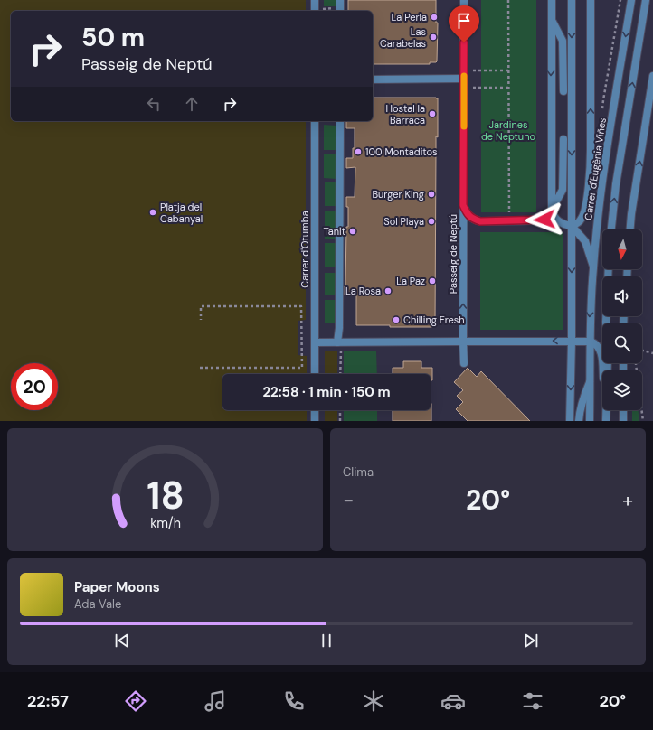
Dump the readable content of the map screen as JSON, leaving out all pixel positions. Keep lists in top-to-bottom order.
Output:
{
  "streets": {
    "street": ["Carrer d'Eugènia Viñes", "Carrer d'Otumba", "Passeig de Neptú"]
  },
  "one_way": ["Passeig de Neptú"],
  "parks": ["Jardines de Neptuno"],
  "places": [
    "La Perla",
    "Las Carabelas",
    "Hostal la Barraca",
    "100 Montaditos",
    "Burger King",
    "Platja del Cabanyal",
    "Sol Playa",
    "Tanit",
    "La Paz",
    "La Rosa",
    "Chilling Fresh"
  ],
  "north": "bottom",
  "page": {
    "turn": ["50 m", "Passeig de Neptú"],
    "limit": "20",
    "trip": "22:58 · 1 min · 150 m",
    "tile": "Clima",
    "heat": ["−", "20°", "+"],
    "song": ["Paper Moons", "Ada Vale"],
    "tabs": ["22:57", "20°"],
    "gauge": ["18", "km/h"]
  }
}
